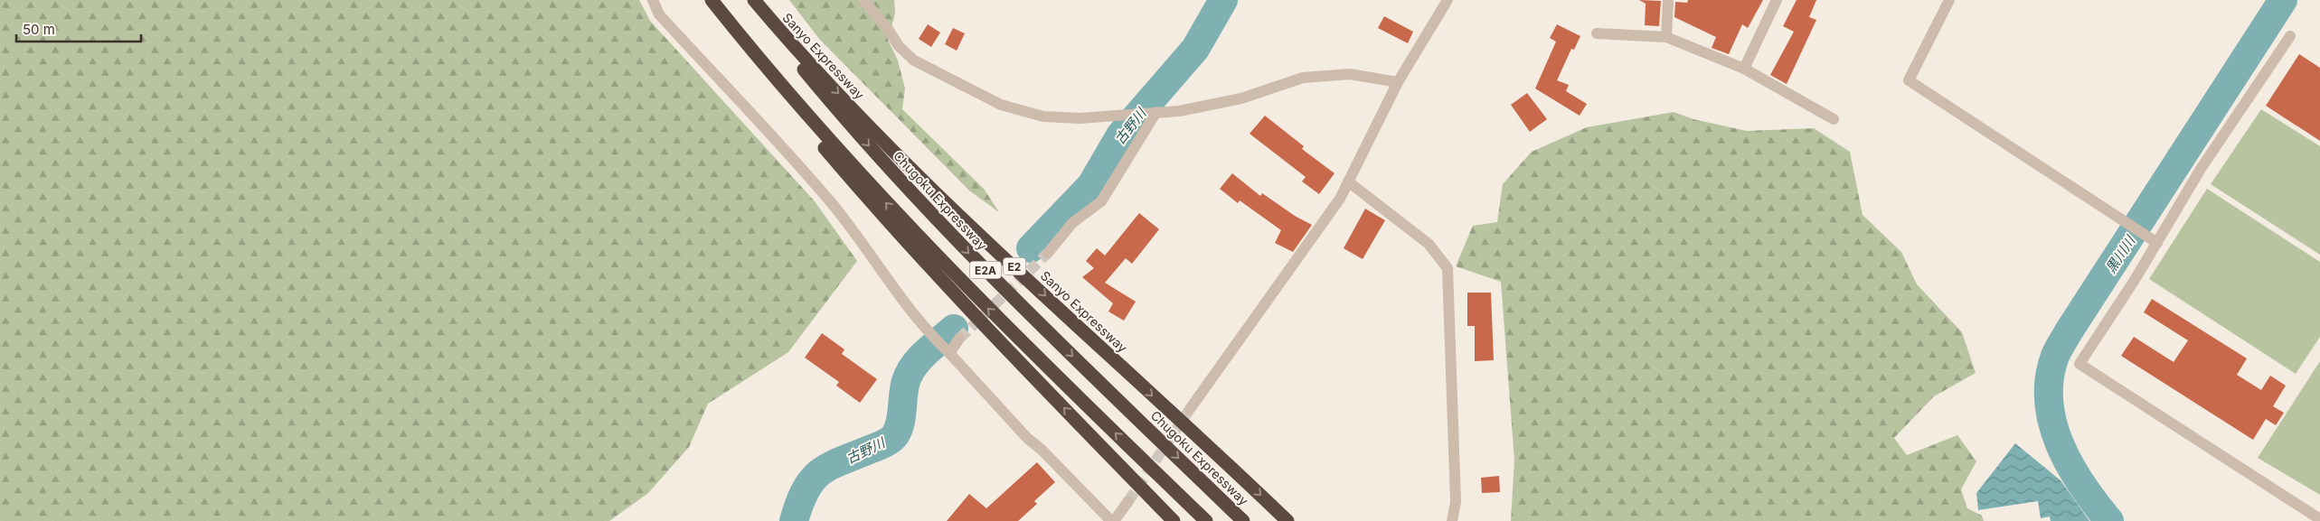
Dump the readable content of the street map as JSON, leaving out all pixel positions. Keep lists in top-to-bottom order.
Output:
{
  "streets": {
    "highway": [
      "Sanyo Expressway",
      "Chugoku Expressway",
      "E2",
      "E2A"
    ]
  },
  "water": ["古野川", "黒川川"],
  "scale_bar": "50 m"
}
